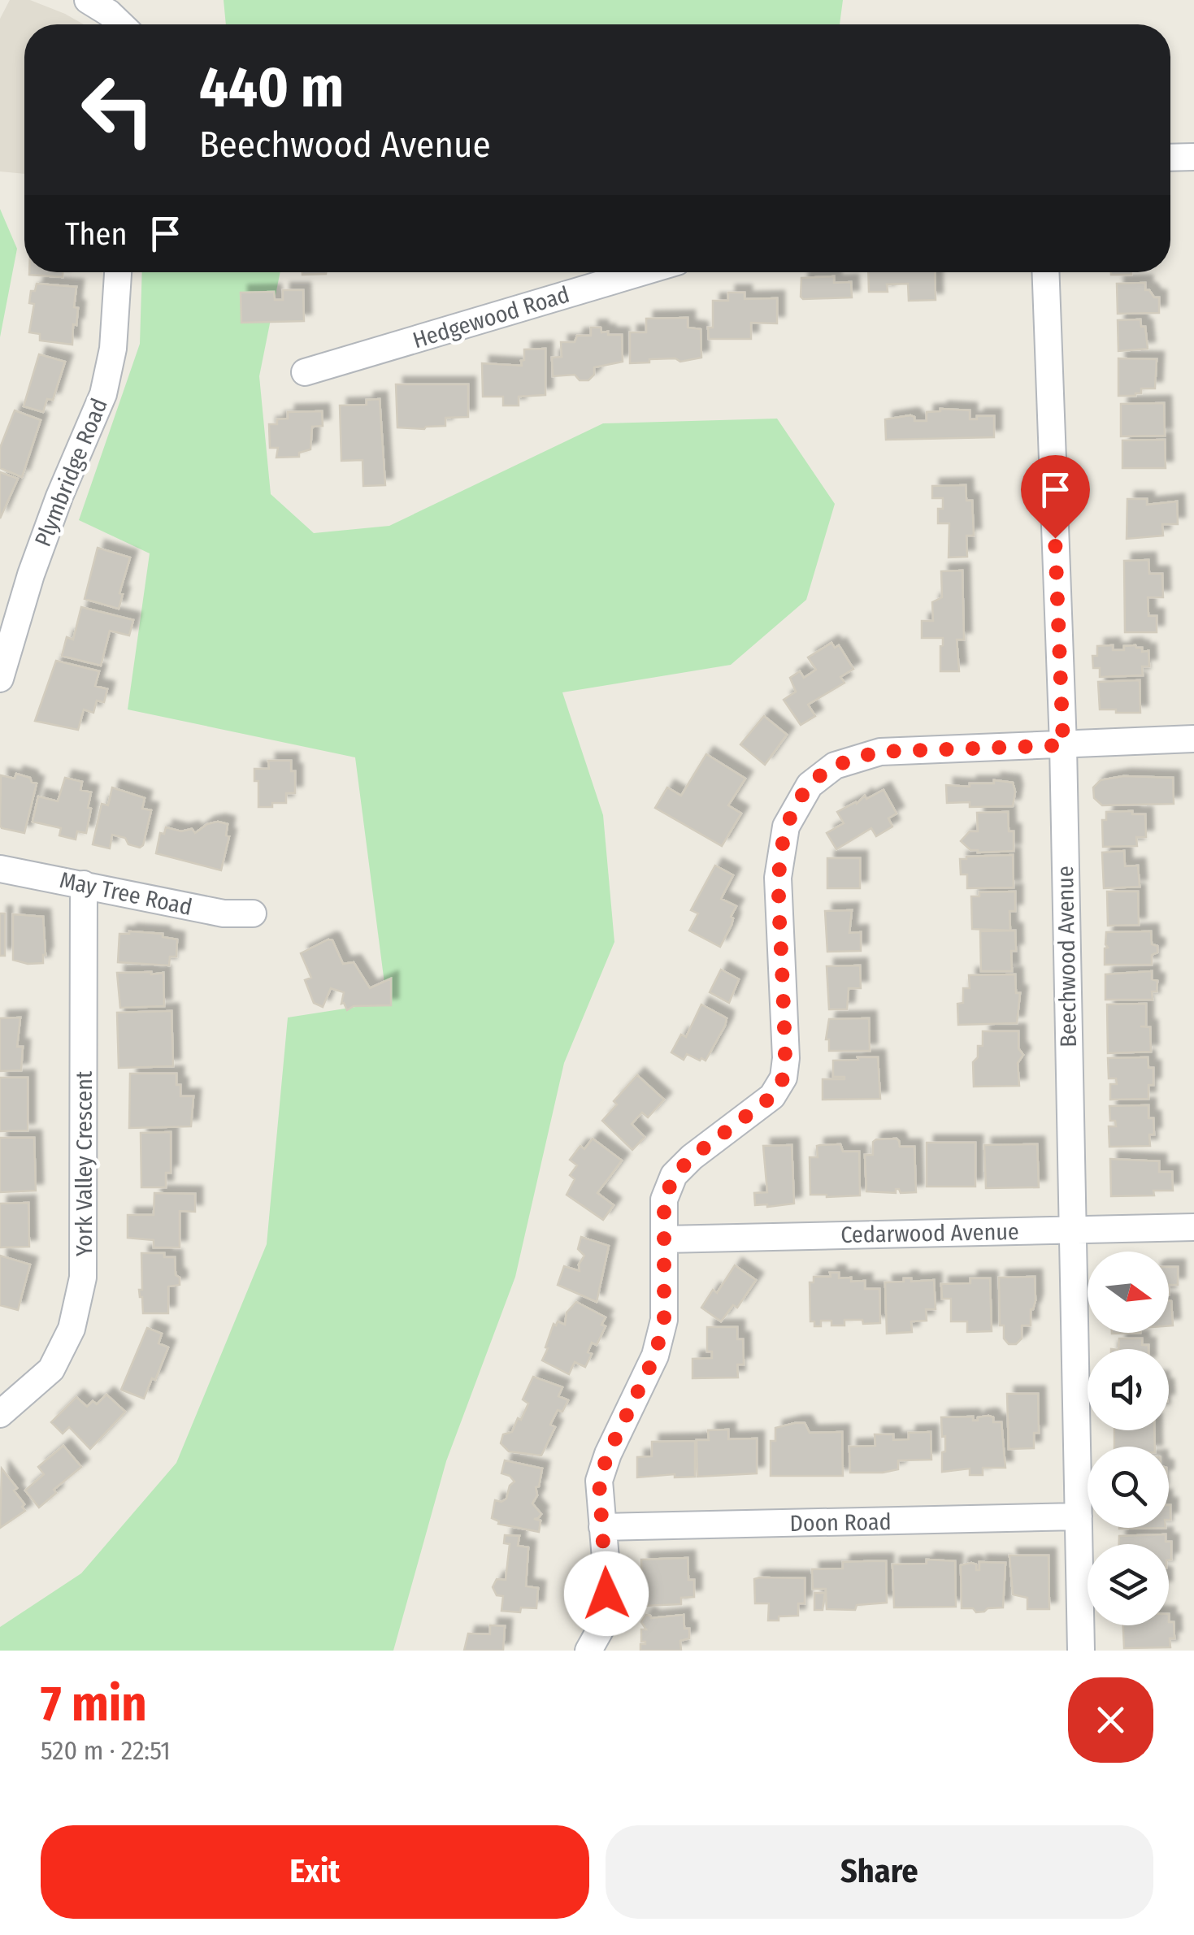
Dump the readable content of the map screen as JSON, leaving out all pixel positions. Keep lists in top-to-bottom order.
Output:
{
  "streets": {
    "street": [
      "Hedgewood Road",
      "Plymbridge Road",
      "May Tree Road",
      "Beechwood Avenue",
      "York Valley Crescent",
      "Cedarwood Avenue",
      "Doon Road"
    ]
  },
  "crossings": [
    ["May Tree Road", "York Valley Crescent"],
    ["Beechwood Avenue", "Cedarwood Avenue"],
    ["Beechwood Avenue", "Doon Road"]
  ],
  "north": "right",
  "page": {
    "turn": ["440 m", "Beechwood Avenue"],
    "then": "Then",
    "heading": ["7 min", "520 m · 22:51"],
    "buttons": ["Exit", "Share"]
  }
}
